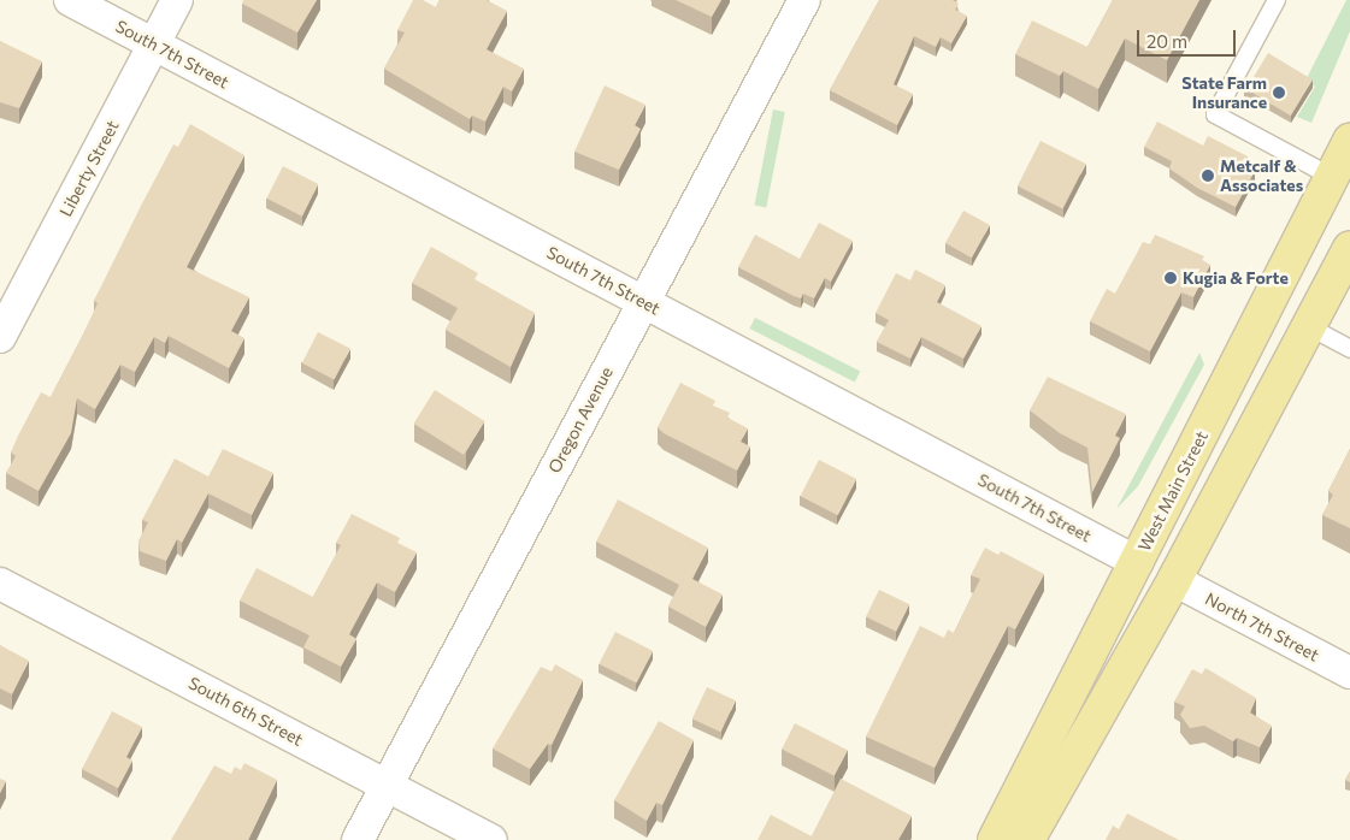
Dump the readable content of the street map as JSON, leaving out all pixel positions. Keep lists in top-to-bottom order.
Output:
{
  "streets": {
    "main road": ["West Main Street"],
    "street": [
      "South 7th Street",
      "Liberty Street",
      "Oregon Avenue",
      "North 7th Street",
      "South 6th Street"
    ]
  },
  "crossings": [
    ["South 7th Street", "Liberty Street"],
    ["South 7th Street", "Oregon Avenue"],
    ["South 7th Street", "West Main Street"],
    ["Oregon Avenue", "South 6th Street"]
  ],
  "places": ["State Farm Insurance", "Metcalf & Associates", "Kugia & Forte"],
  "scale_bar": "20 m"
}
